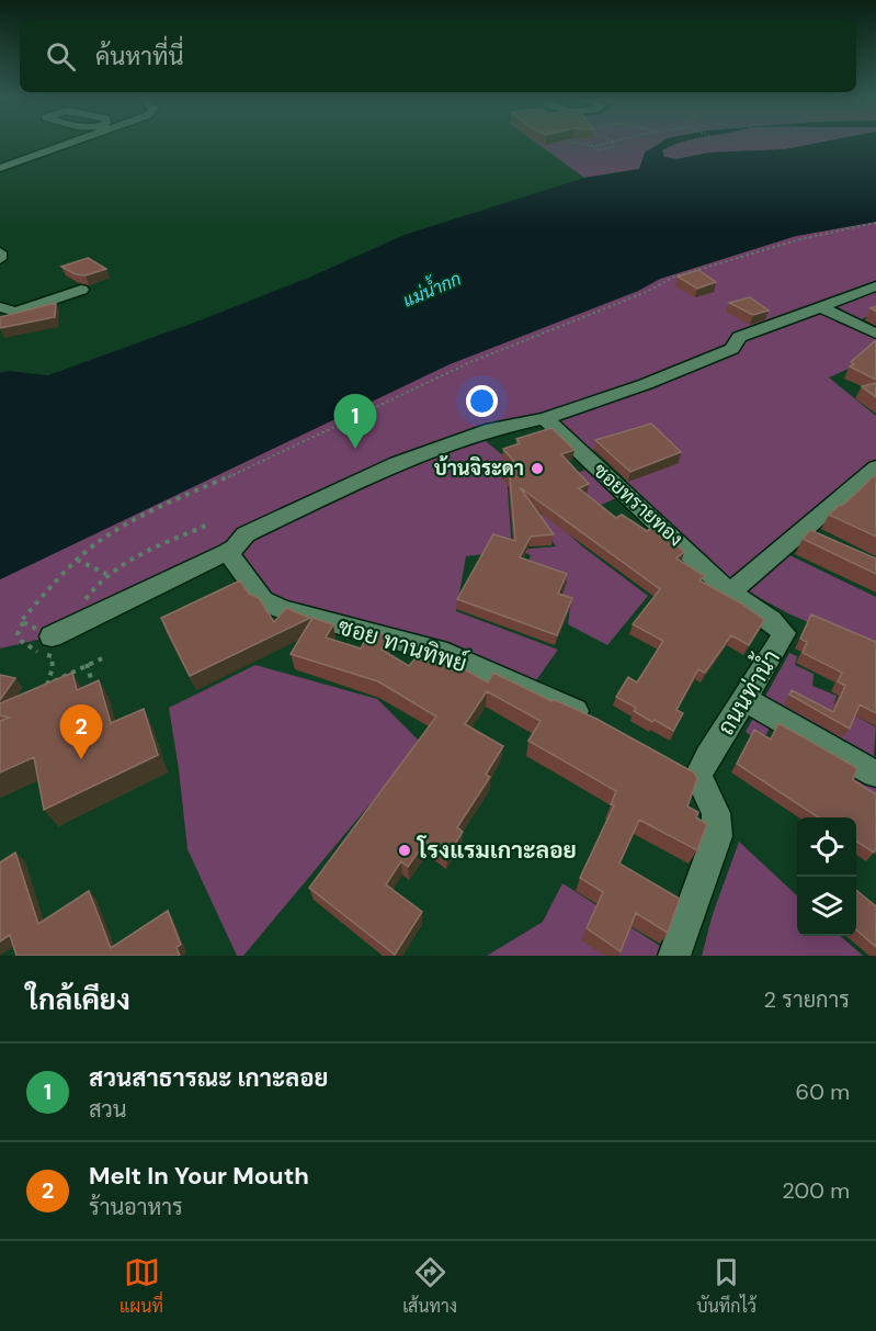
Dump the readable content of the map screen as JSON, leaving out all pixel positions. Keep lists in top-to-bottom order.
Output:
{
  "streets": {
    "street": ["ซอยทรายทอง", "ซอย ทานทิพย์", "ถนนท่าน้ำ"]
  },
  "crossings": [
    ["ซอยทรายทอง", "ถนนท่าน้ำ"]
  ],
  "water": ["แม่น้ำกก"],
  "places": ["บ้านจิระดา", "โรงแรมเกาะลอย"],
  "page": {
    "search": "ค้นหาที่นี่",
    "pins": ["1", "2"],
    "heading": ["ใกล้เคียง", "2 รายการ"],
    "list": [
      {
        "mark": "1",
        "name": "สวนสาธารณะ เกาะลอย",
        "note": "สวน",
        "value": "60 m"
      },
      {
        "mark": "2",
        "name": "Melt In Your Mouth",
        "note": "ร้านอาหาร",
        "value": "200 m"
      }
    ],
    "nav": ["แผนที่", "เส้นทาง", "บันทึกไว้"]
  }
}
